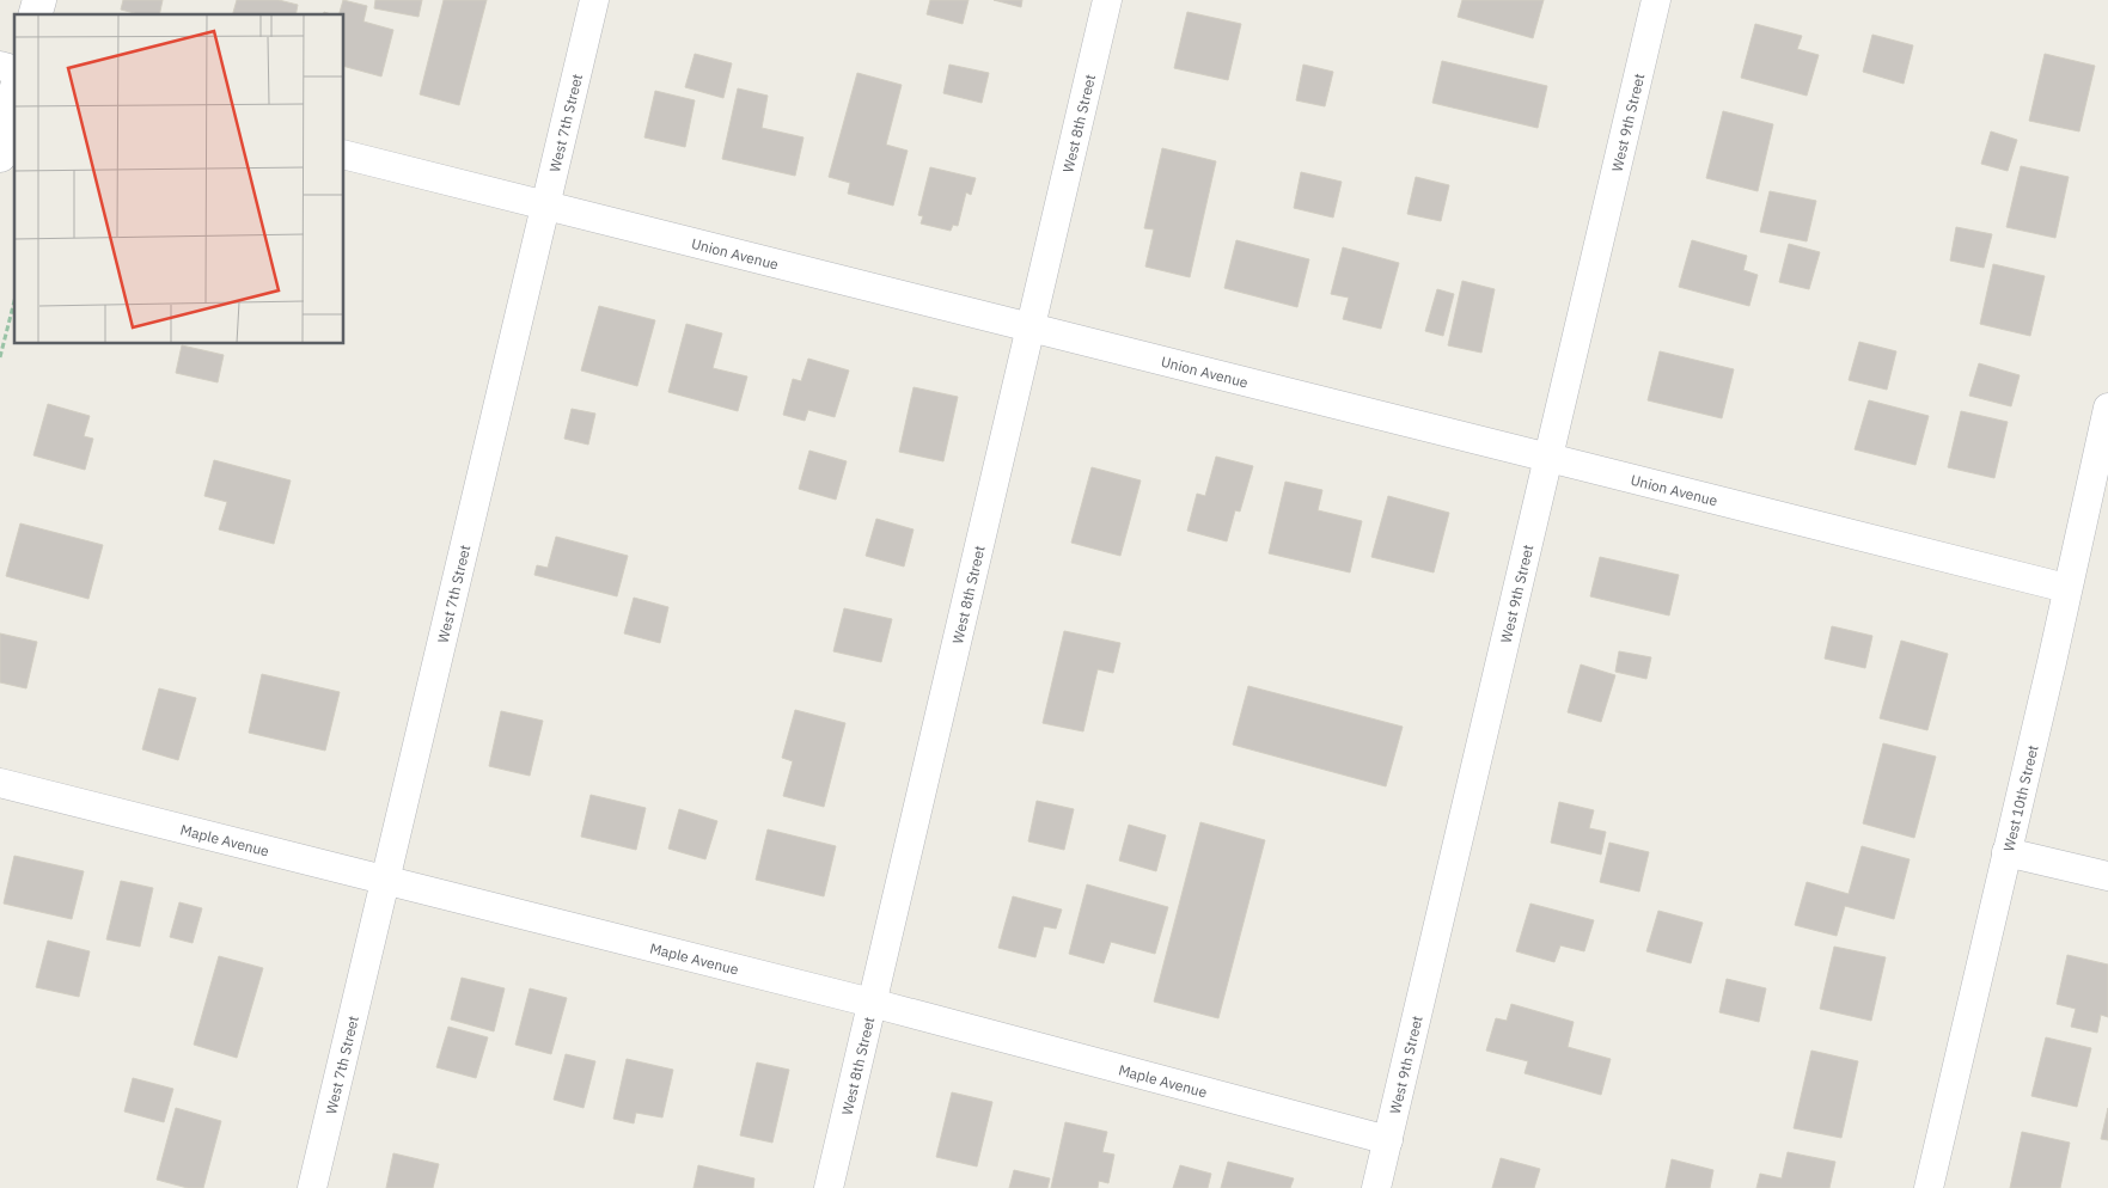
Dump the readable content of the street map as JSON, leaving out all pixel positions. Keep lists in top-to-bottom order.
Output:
{
  "streets": {
    "street": [
      "West 7th Street",
      "West 8th Street",
      "West 9th Street",
      "Union Avenue",
      "West 10th Street",
      "Maple Avenue"
    ]
  },
  "crossings": [
    ["West 7th Street", "Union Avenue"],
    ["West 7th Street", "Maple Avenue"],
    ["West 8th Street", "Union Avenue"],
    ["West 8th Street", "Maple Avenue"],
    ["West 9th Street", "Union Avenue"],
    ["West 9th Street", "Maple Avenue"],
    ["Union Avenue", "West 10th Street"]
  ]
}
